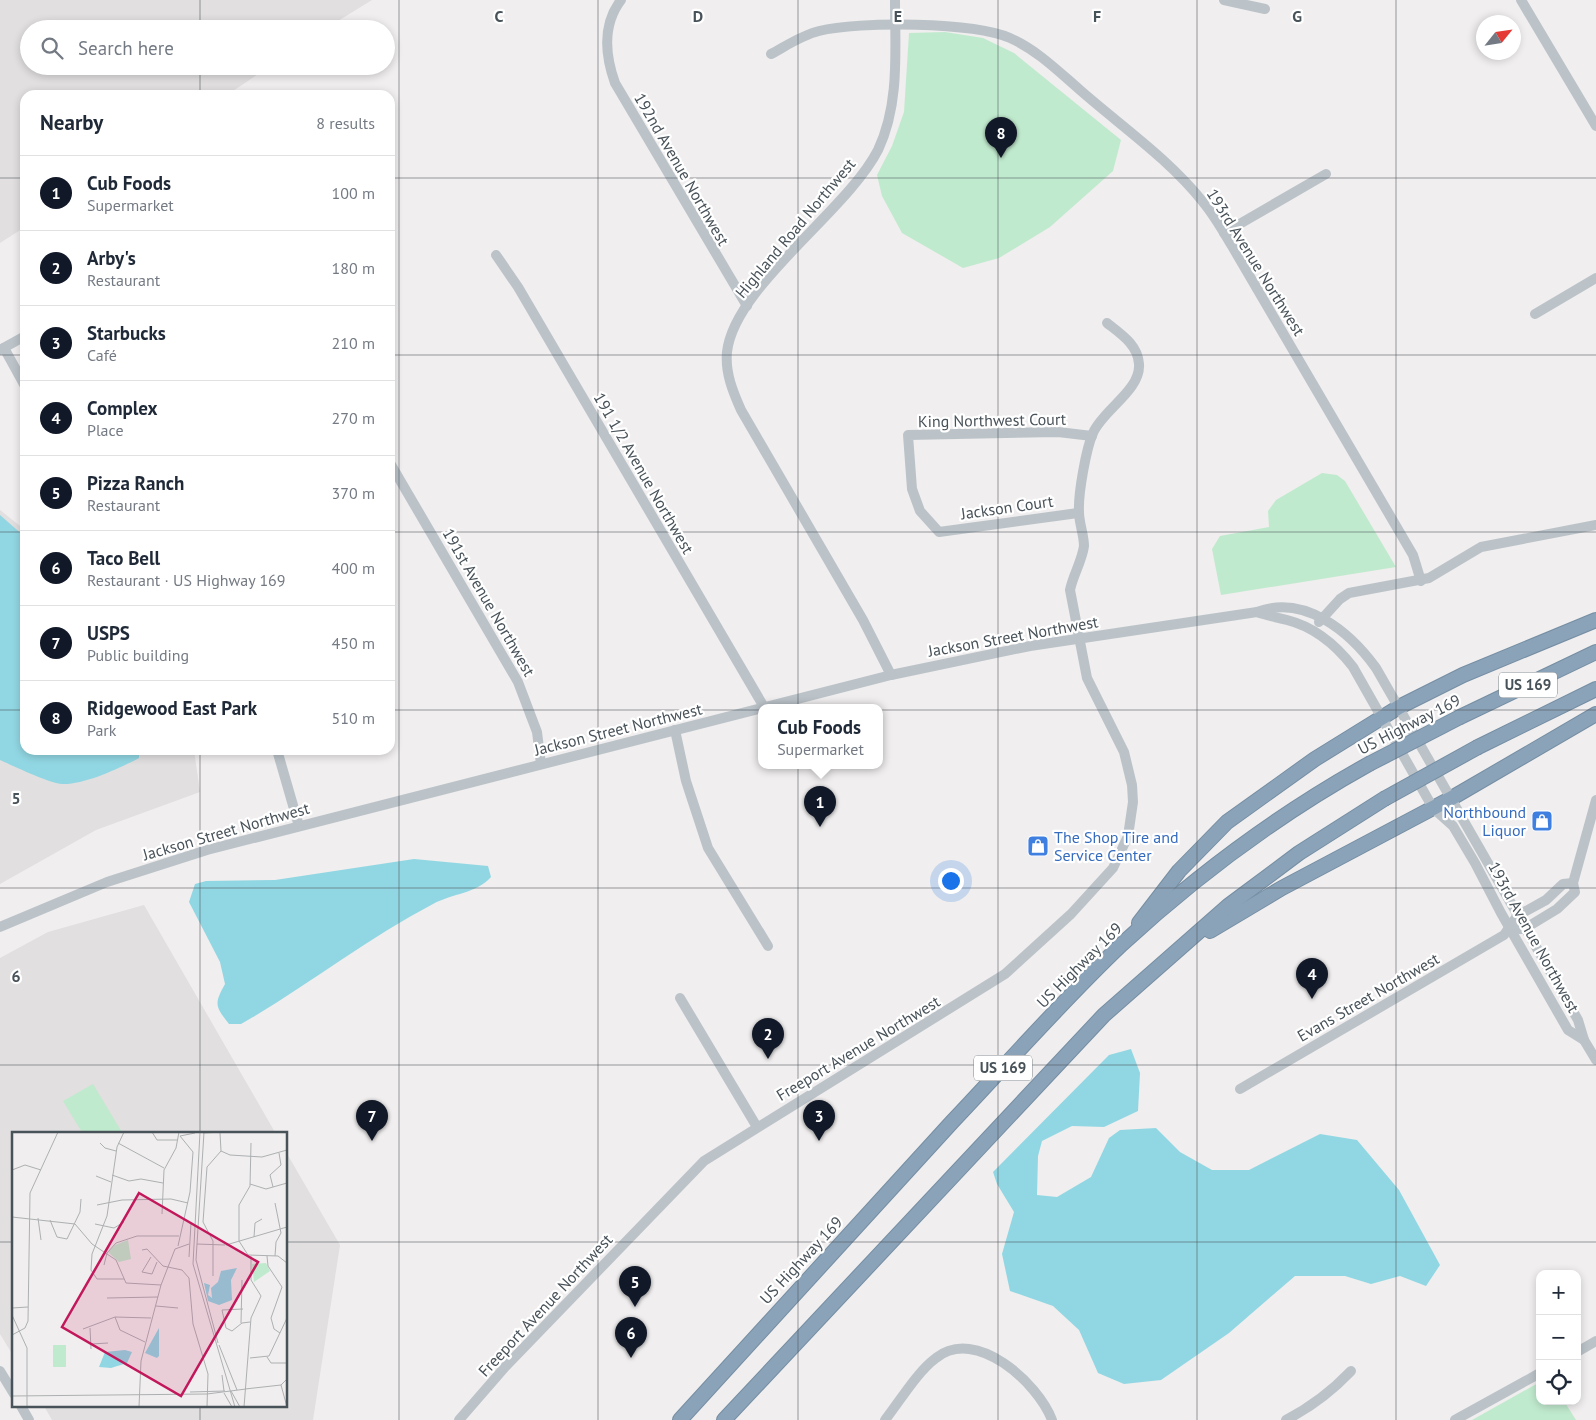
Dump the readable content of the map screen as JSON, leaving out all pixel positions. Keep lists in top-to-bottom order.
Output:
{
  "streets": {
    "highway": ["US 169", "US Highway 169"],
    "street": [
      "192nd Avenue Northwest",
      "Highland Road Northwest",
      "193rd Avenue Northwest",
      "King Northwest Court",
      "191 1/2 Avenue Northwest",
      "Jackson Court",
      "191st Avenue Northwest",
      "Jackson Street Northwest",
      "Evans Street Northwest",
      "Freeport Avenue Northwest"
    ]
  },
  "crossings": [
    ["192nd Avenue Northwest", "Highland Road Northwest"],
    ["Highland Road Northwest", "193rd Avenue Northwest"],
    ["Highland Road Northwest", "Jackson Street Northwest"],
    ["193rd Avenue Northwest", "Jackson Street Northwest"],
    ["193rd Avenue Northwest", "Evans Street Northwest"],
    ["King Northwest Court", "Jackson Court"],
    ["Jackson Court", "Freeport Avenue Northwest"],
    ["191st Avenue Northwest", "Jackson Street Northwest"],
    ["Jackson Street Northwest", "Freeport Avenue Northwest"]
  ],
  "places": {
    "shop": ["Northbound Liquor", "The Shop Tire and Service Center"]
  },
  "north": "top right",
  "page": {
    "search": "Search here",
    "heading": ["Nearby", "8 results"],
    "pins": [
      "8",
      "1",
      "4",
      "2",
      "3",
      "7",
      "5",
      "6"
    ],
    "list": [
      {
        "mark": "1",
        "name": "Cub Foods",
        "note": "Supermarket",
        "value": "100 m"
      },
      {
        "mark": "2",
        "name": "Arby's",
        "note": "Restaurant",
        "value": "180 m"
      },
      {
        "mark": "3",
        "name": "Starbucks",
        "note": "Café",
        "value": "210 m"
      },
      {
        "mark": "4",
        "name": "Complex",
        "note": "Place",
        "value": "270 m"
      },
      {
        "mark": "5",
        "name": "Pizza Ranch",
        "note": "Restaurant",
        "value": "370 m"
      },
      {
        "mark": "6",
        "name": "Taco Bell",
        "note": "Restaurant · US Highway 169",
        "value": "400 m"
      },
      {
        "mark": "7",
        "name": "USPS",
        "note": "Public building",
        "value": "450 m"
      },
      {
        "mark": "8",
        "name": "Ridgewood East Park",
        "note": "Park",
        "value": "510 m"
      }
    ],
    "popup": ["Cub Foods", "Supermarket"],
    "map_buttons": ["+", "−"]
  },
  "grid": {
    "columns": [
      "C",
      "D",
      "E",
      "F",
      "G"
    ],
    "rows": ["5", "6"]
  }
}
